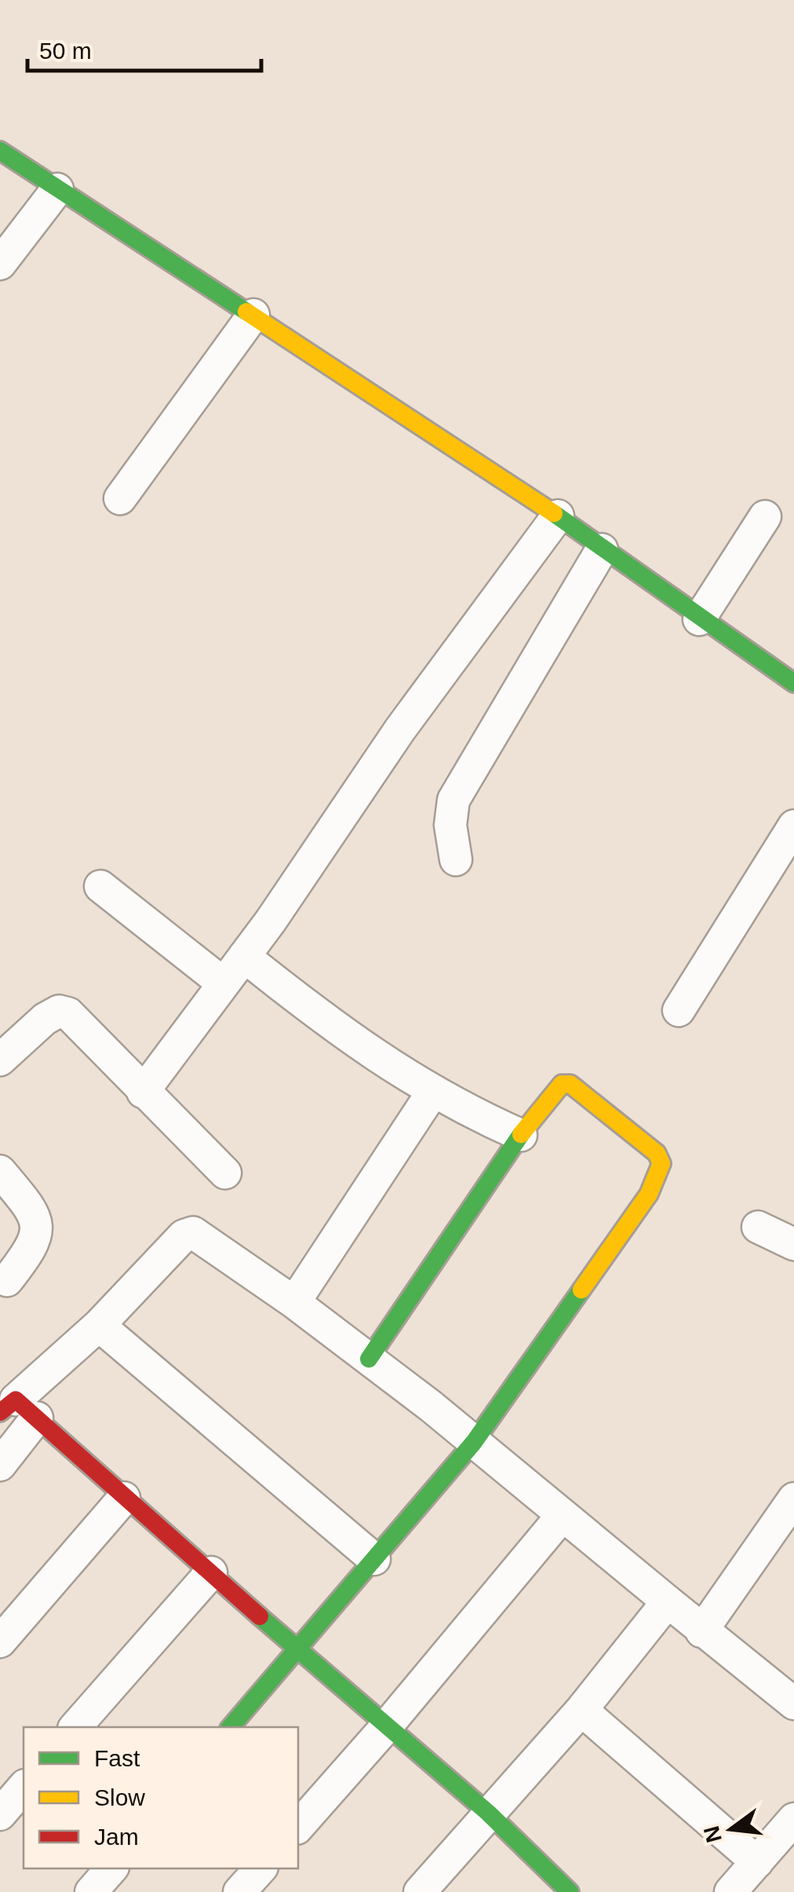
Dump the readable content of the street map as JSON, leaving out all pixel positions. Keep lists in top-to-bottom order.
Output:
{
  "legend": ["Fast", "Slow", "Jam"],
  "scale_bar": "50 m",
  "north": "left"
}
